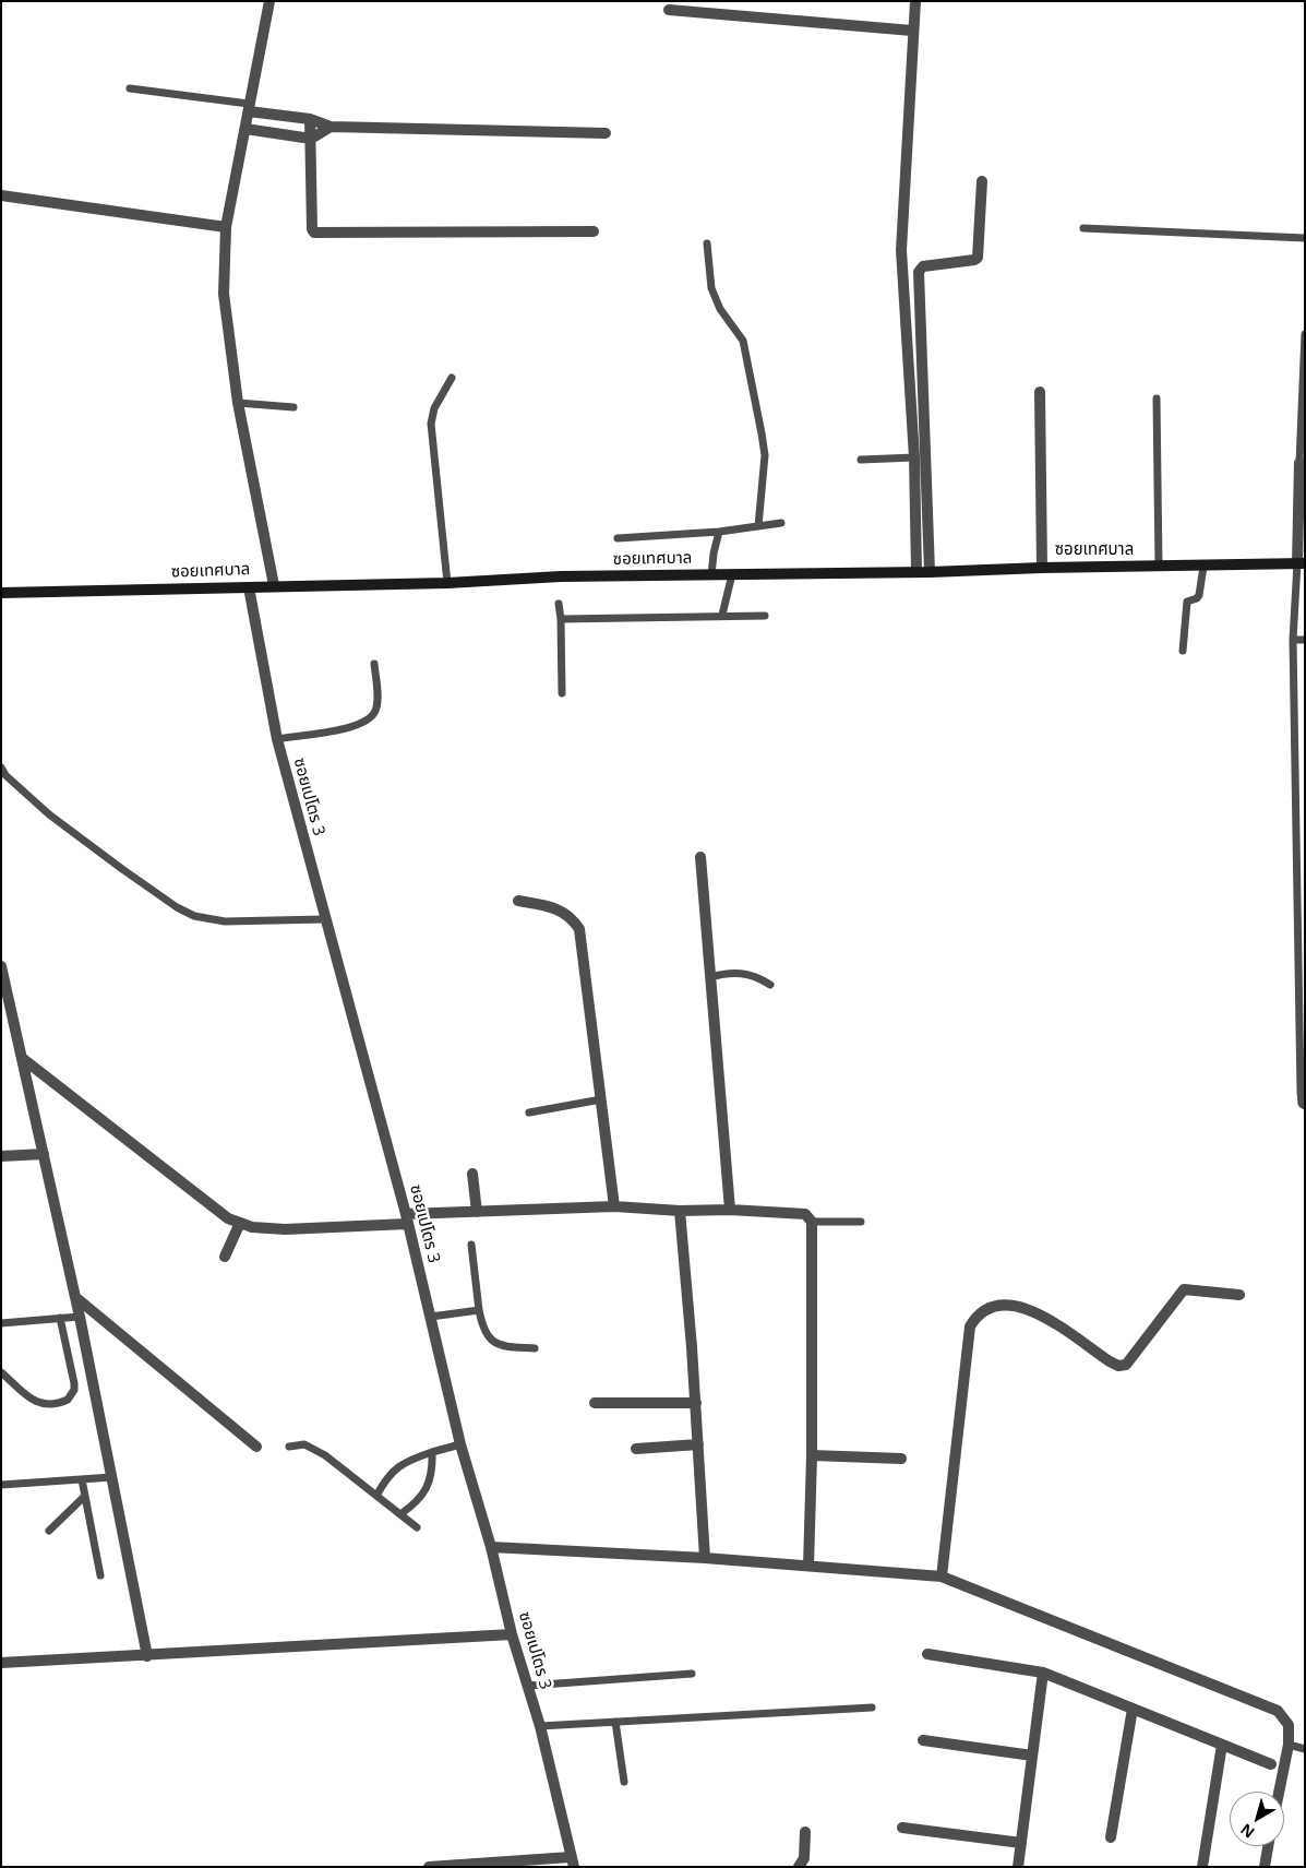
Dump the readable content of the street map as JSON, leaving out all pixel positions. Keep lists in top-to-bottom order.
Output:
{
  "streets": {
    "street": ["ซอยเทศบาล", "ซอยเปโตร 3"]
  },
  "crossings": [
    ["ซอยเทศบาล", "ซอยเปโตร 3"]
  ],
  "north": "bottom left"
}
